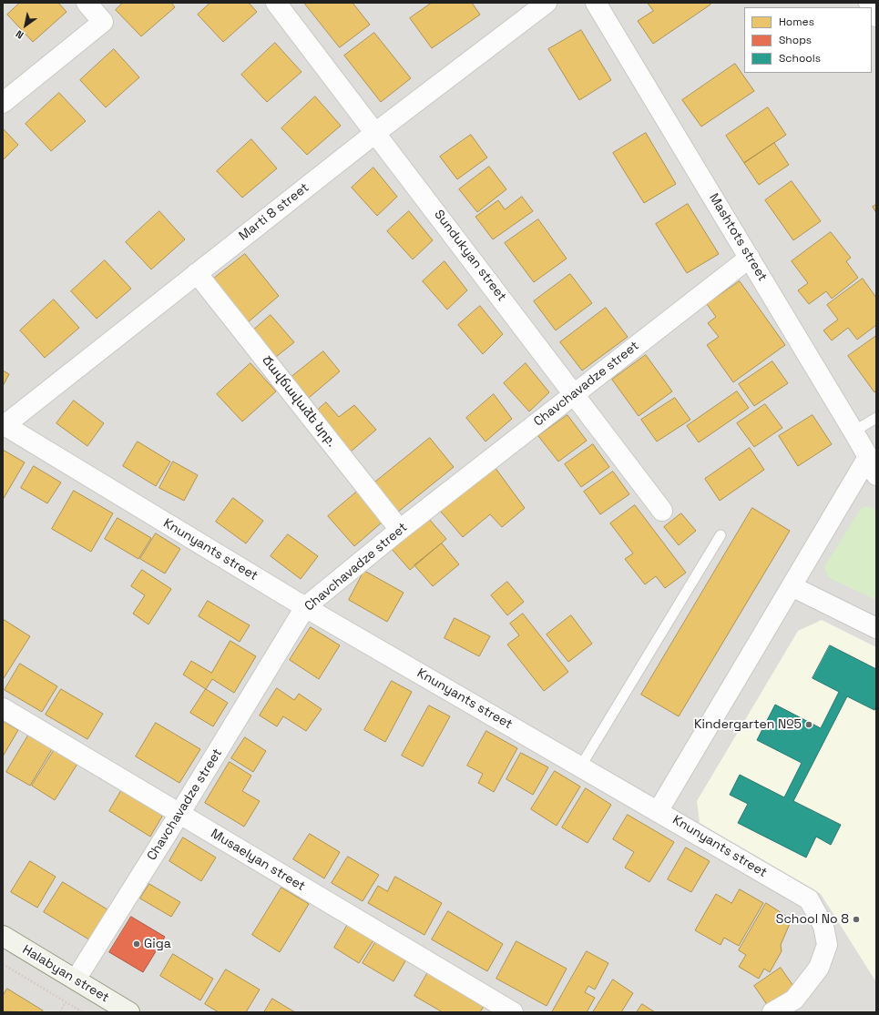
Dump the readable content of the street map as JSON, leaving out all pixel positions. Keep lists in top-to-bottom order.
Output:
{
  "streets": {
    "main road": ["Halabyan street"],
    "street": [
      "Marti 8 street",
      "Mashtots street",
      "Sundukyan street",
      "Chavchavadze street",
      "Ճավճավաձե նրբ.",
      "Knunyants street",
      "Musaelyan street"
    ]
  },
  "crossings": [
    ["Marti 8 street", "Sundukyan street"],
    ["Marti 8 street", "Ճավճավաձե նրբ."],
    ["Marti 8 street", "Knunyants street"],
    ["Mashtots street", "Chavchavadze street"],
    ["Sundukyan street", "Chavchavadze street"],
    ["Chavchavadze street", "Ճավճավաձե նրբ."],
    ["Chavchavadze street", "Knunyants street"],
    ["Chavchavadze street", "Musaelyan street"],
    ["Chavchavadze street", "Halabyan street"]
  ],
  "places": ["Kindergarten №5", "School No 8", "Giga"],
  "legend": ["Homes", "Shops", "Schools"],
  "north": "bottom left"
}
